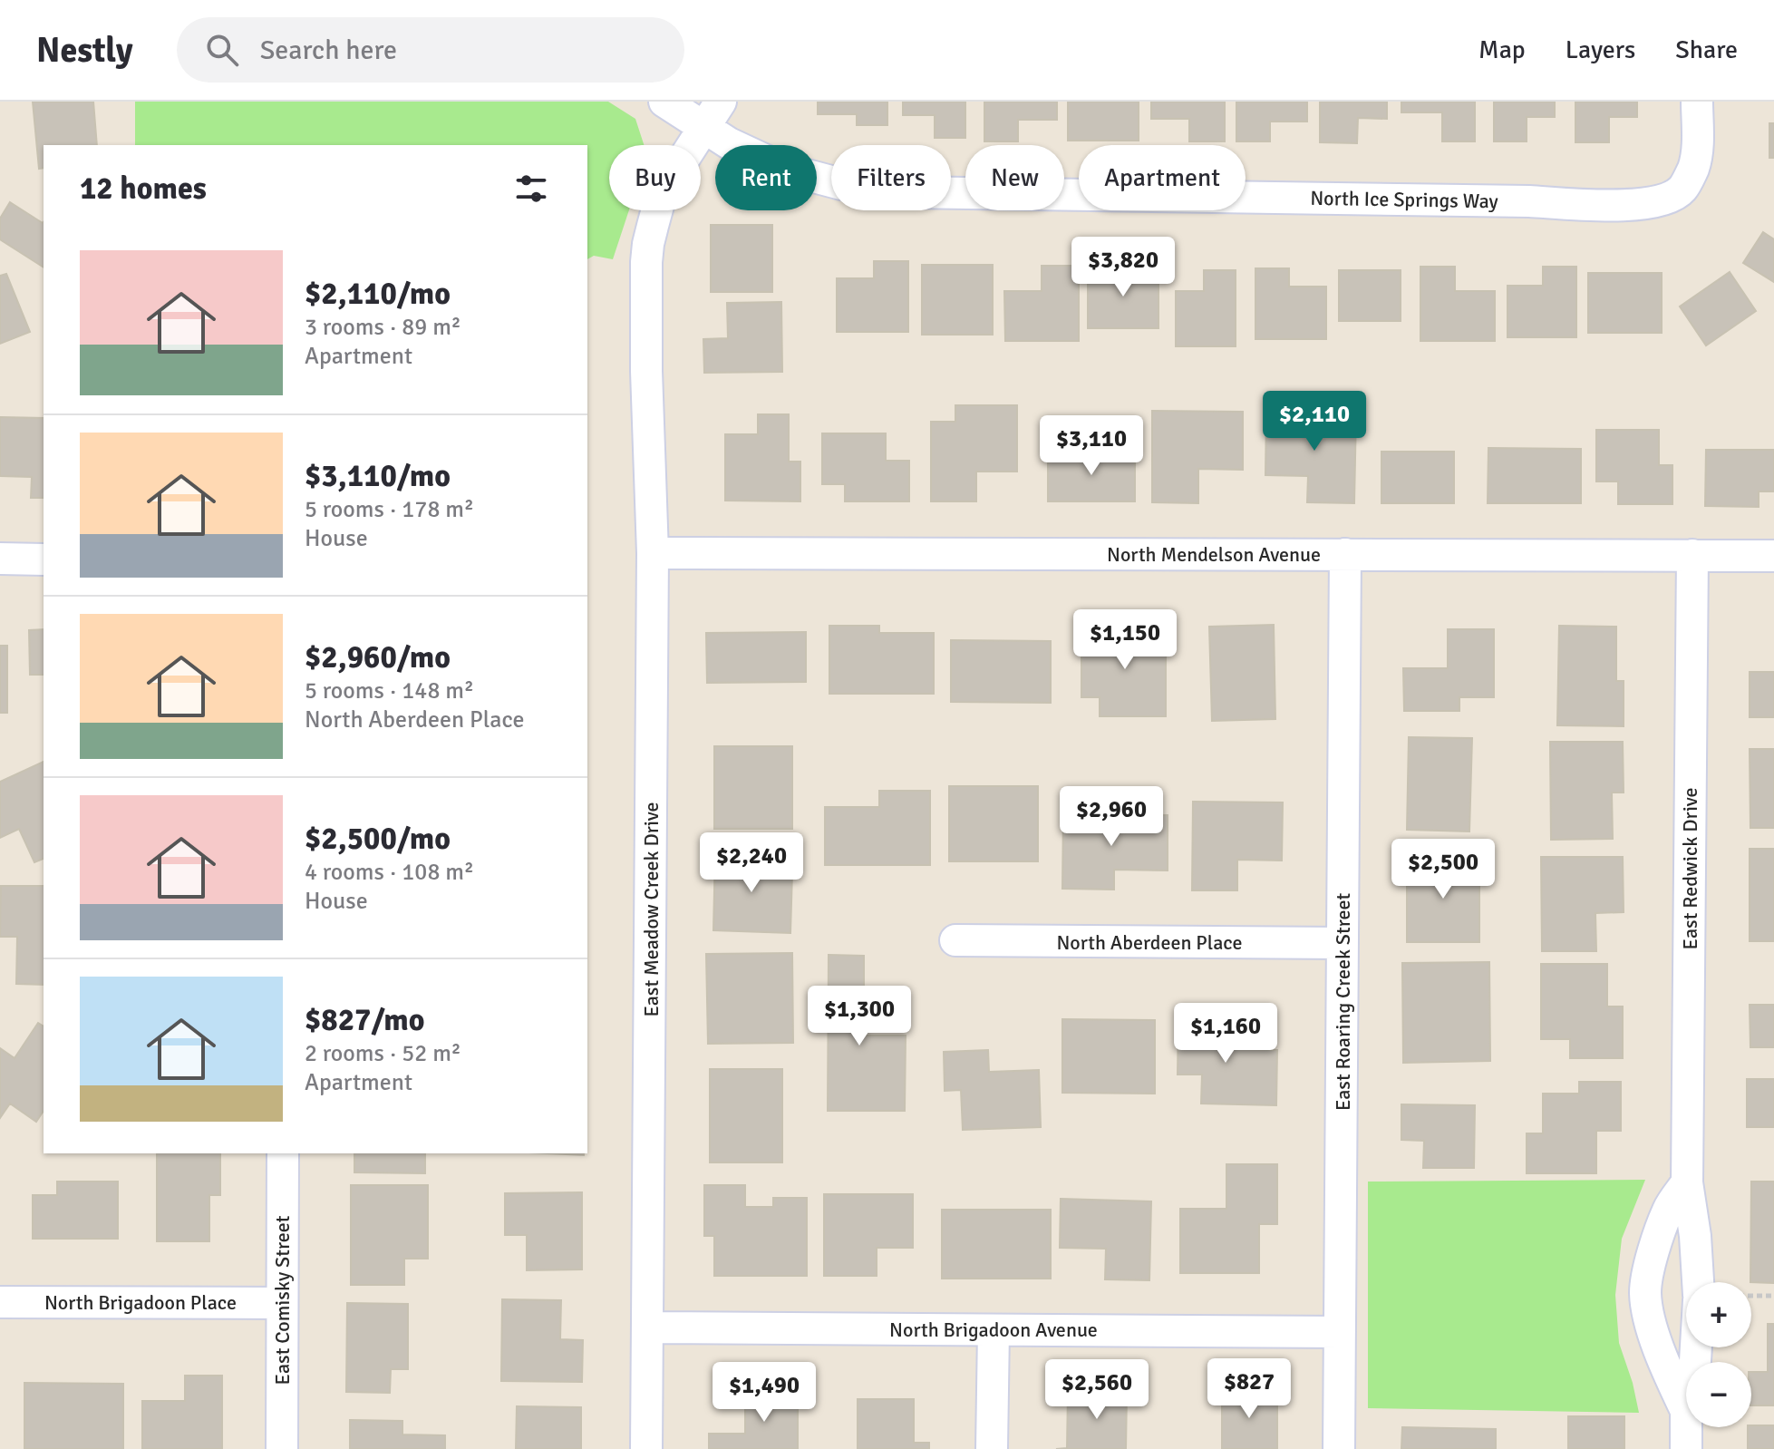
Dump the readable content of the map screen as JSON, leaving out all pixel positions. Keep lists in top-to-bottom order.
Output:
{
  "streets": {
    "street": [
      "North Ice Springs Way",
      "North Mendelson Avenue",
      "East Redwick Drive",
      "East Meadow Creek Drive",
      "North Aberdeen Place",
      "East Roaring Creek Street",
      "East Comisky Street",
      "North Brigadoon Place",
      "North Brigadoon Avenue"
    ]
  },
  "crossings": [
    ["North Ice Springs Way", "East Meadow Creek Drive"],
    ["North Mendelson Avenue", "East Redwick Drive"],
    ["North Mendelson Avenue", "East Meadow Creek Drive"],
    ["North Mendelson Avenue", "East Roaring Creek Street"],
    ["East Meadow Creek Drive", "North Brigadoon Avenue"],
    ["North Aberdeen Place", "East Roaring Creek Street"],
    ["East Roaring Creek Street", "North Brigadoon Avenue"],
    ["East Comisky Street", "North Brigadoon Place"]
  ],
  "page": {
    "header": "Nestly",
    "search": "Search here",
    "nav": ["Map", "Layers", "Share"],
    "chip": [
      "Buy",
      "Rent",
      "Filters",
      "New",
      "Apartment"
    ],
    "heading": "12 homes",
    "list": [
      {
        "name": "$2,110/mo",
        "note": "3 rooms · 89 m² · Apartment"
      },
      {
        "name": "$3,110/mo",
        "note": "5 rooms · 178 m² · House"
      },
      {
        "name": "$2,960/mo",
        "note": "5 rooms · 148 m² · North Aberdeen Place"
      },
      {
        "name": "$2,500/mo",
        "note": "4 rooms · 108 m² · House"
      },
      {
        "name": "$827/mo",
        "note": "2 rooms · 52 m² · Apartment"
      }
    ],
    "price": [
      "$3,820",
      "$2,110",
      "$3,110",
      "$1,150",
      "$2,960",
      "$2,240",
      "$2,500",
      "$1,300",
      "$1,160",
      "$827",
      "$2,560",
      "$1,490"
    ],
    "map_buttons": ["+", "−"]
  }
}
